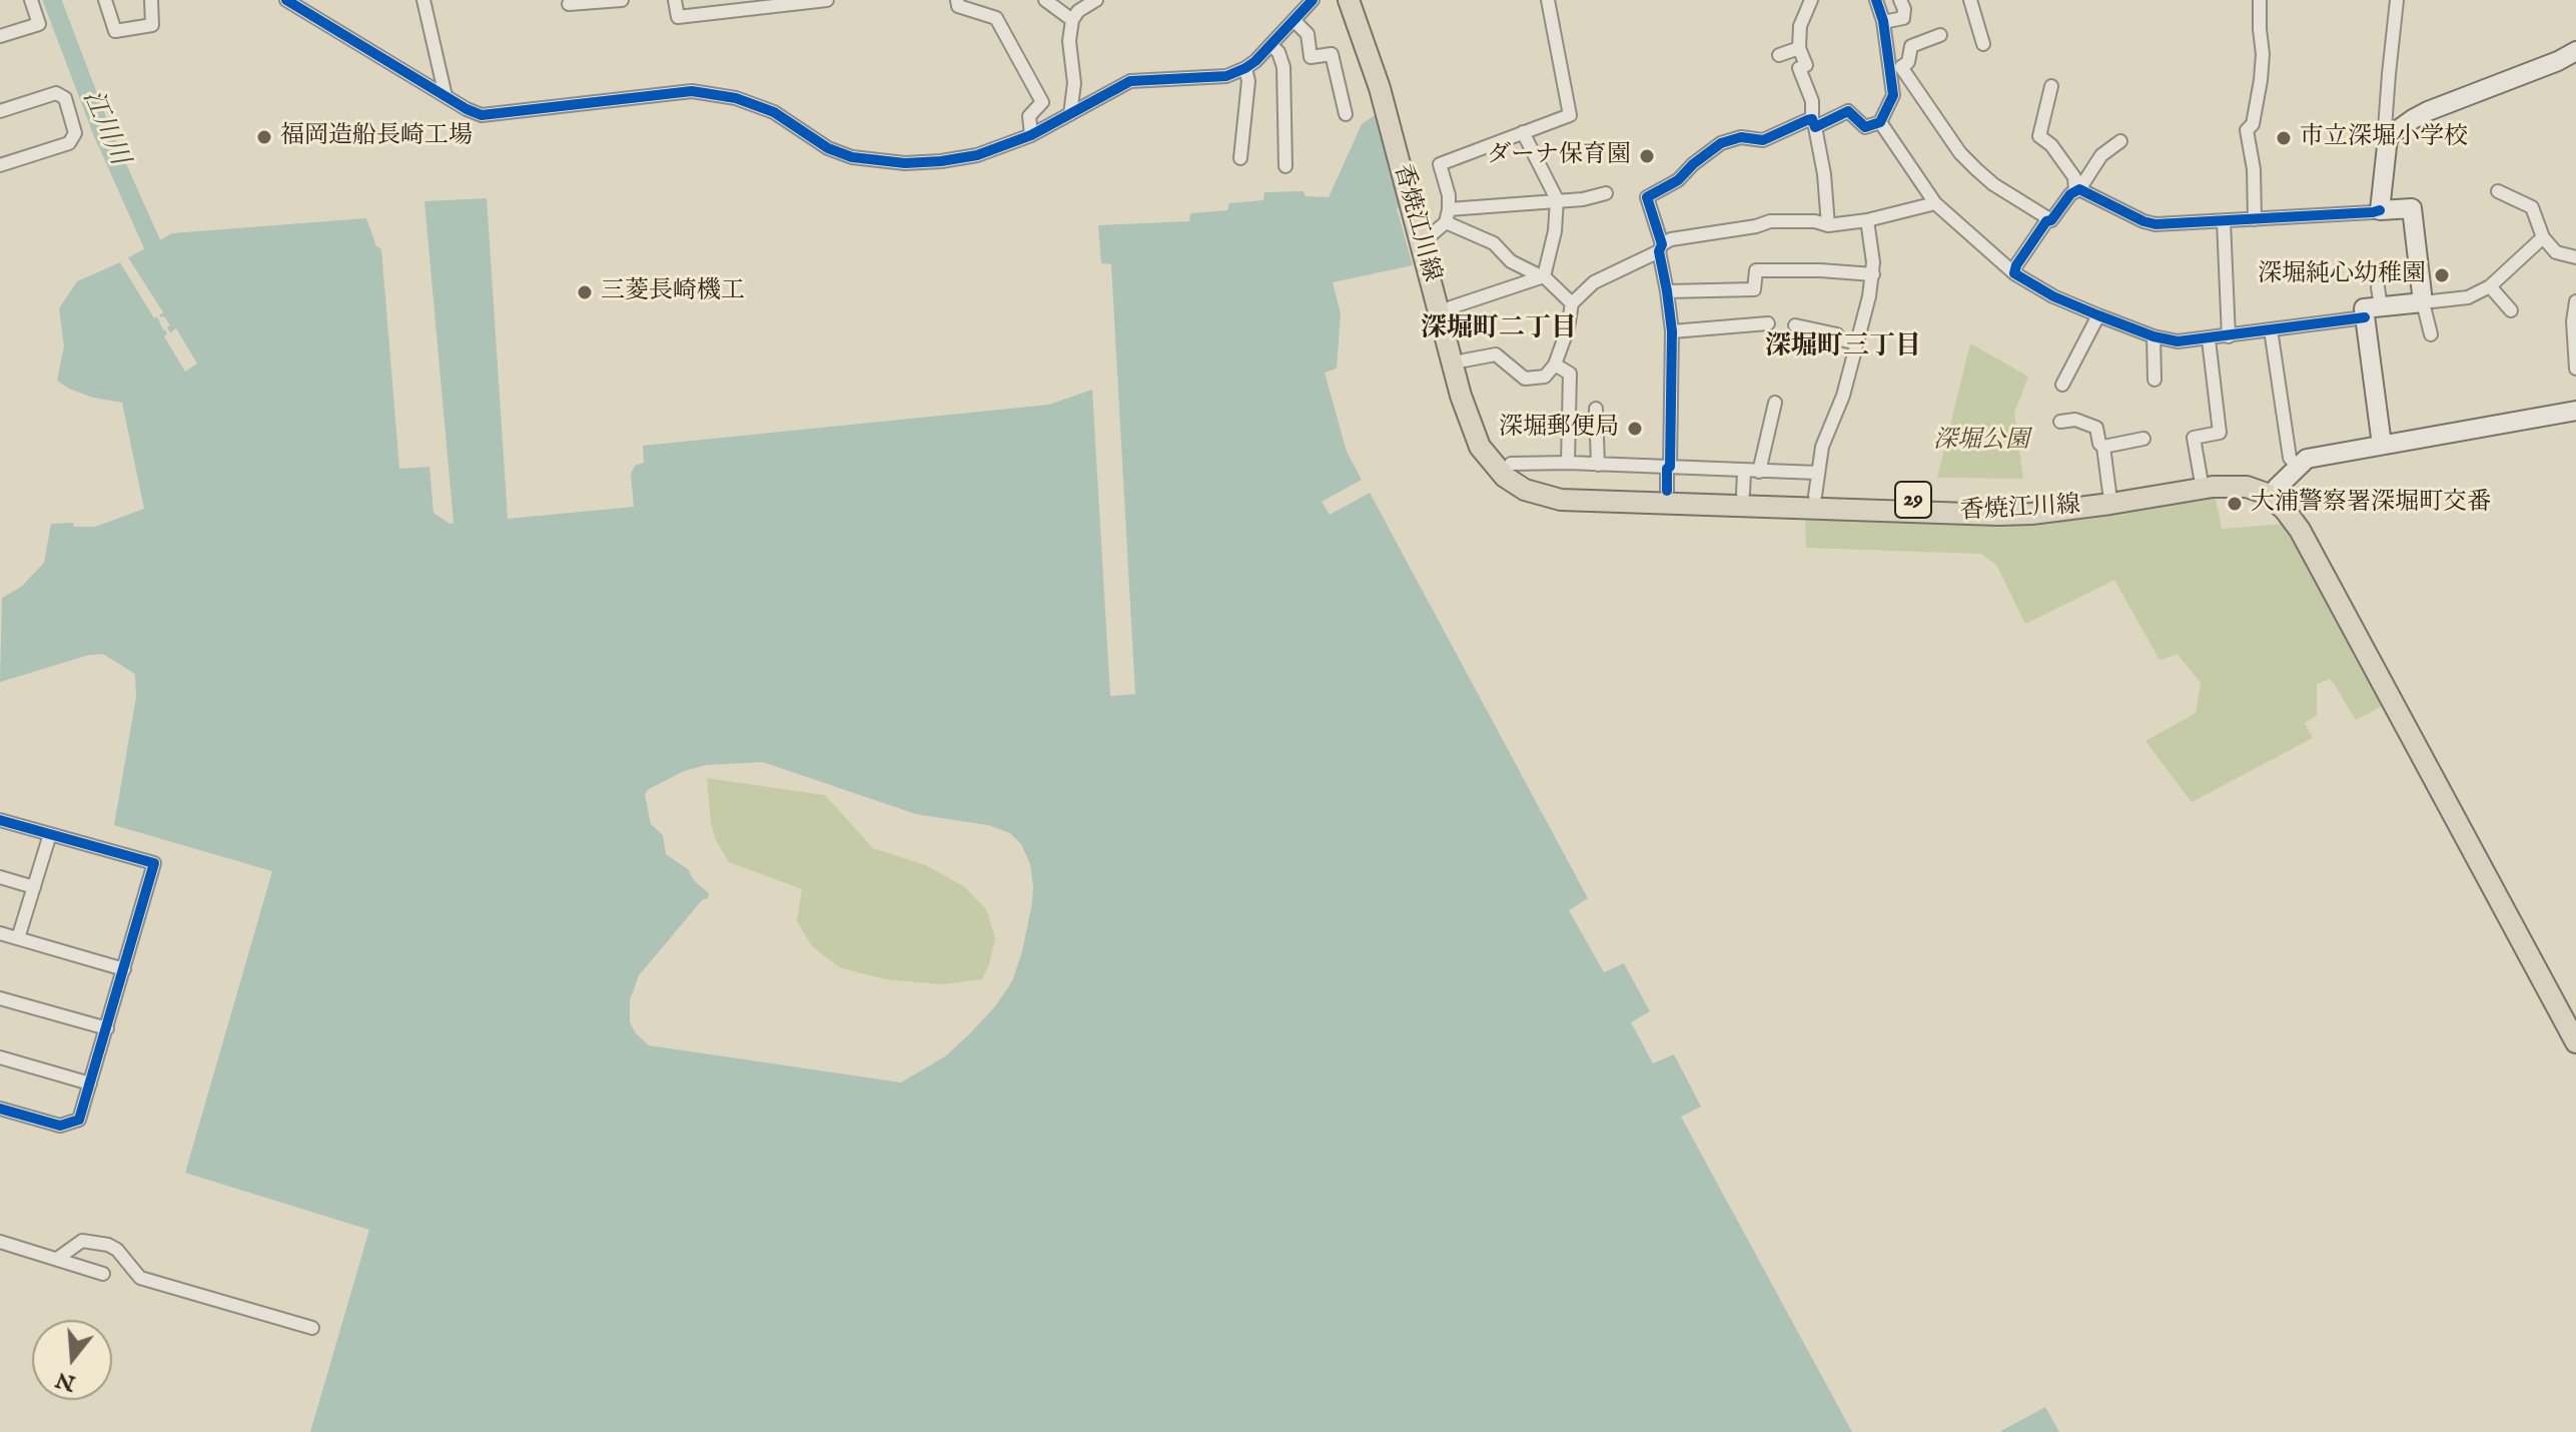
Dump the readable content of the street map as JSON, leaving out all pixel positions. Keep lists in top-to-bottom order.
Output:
{
  "streets": {
    "main road": ["香焼江川線", "29"]
  },
  "districts": ["深堀町二丁目", "深堀町三丁目"],
  "water": ["江川川"],
  "parks": ["深堀公園"],
  "places": [
    "福岡造船長崎工場",
    "市立深堀小学校",
    "ダーナ保育園",
    "深堀純心幼稚園",
    "三菱長崎機工",
    "深堀郵便局",
    "大浦警察署深堀町交番"
  ],
  "north": "bottom"
}
